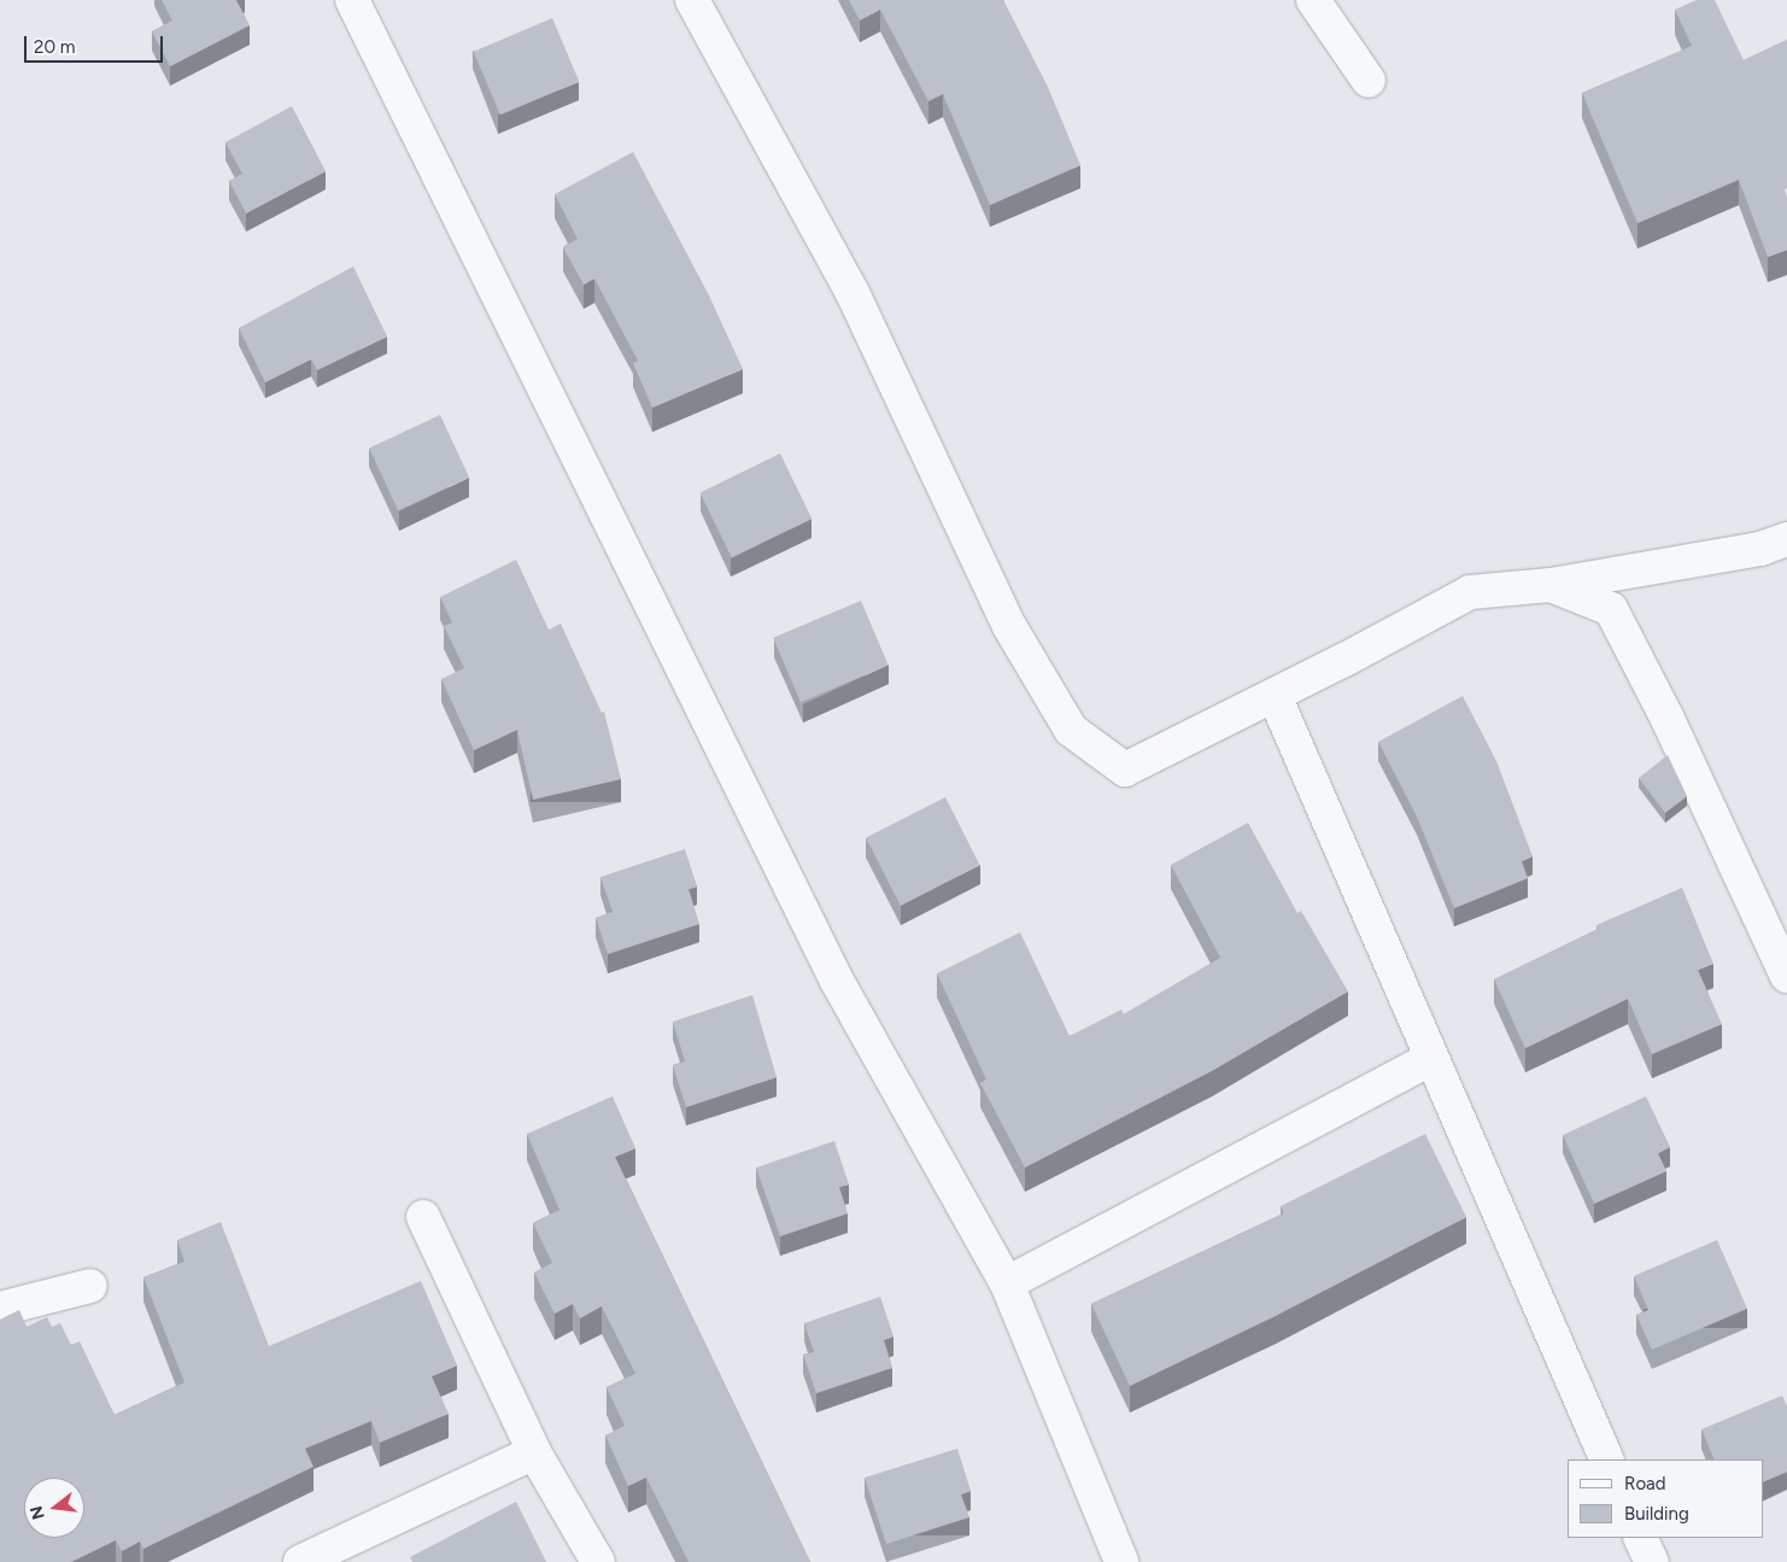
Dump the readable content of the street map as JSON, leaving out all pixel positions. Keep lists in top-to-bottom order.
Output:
{
  "legend": ["Road", "Building"],
  "scale_bar": "20 m",
  "north": "left"
}
